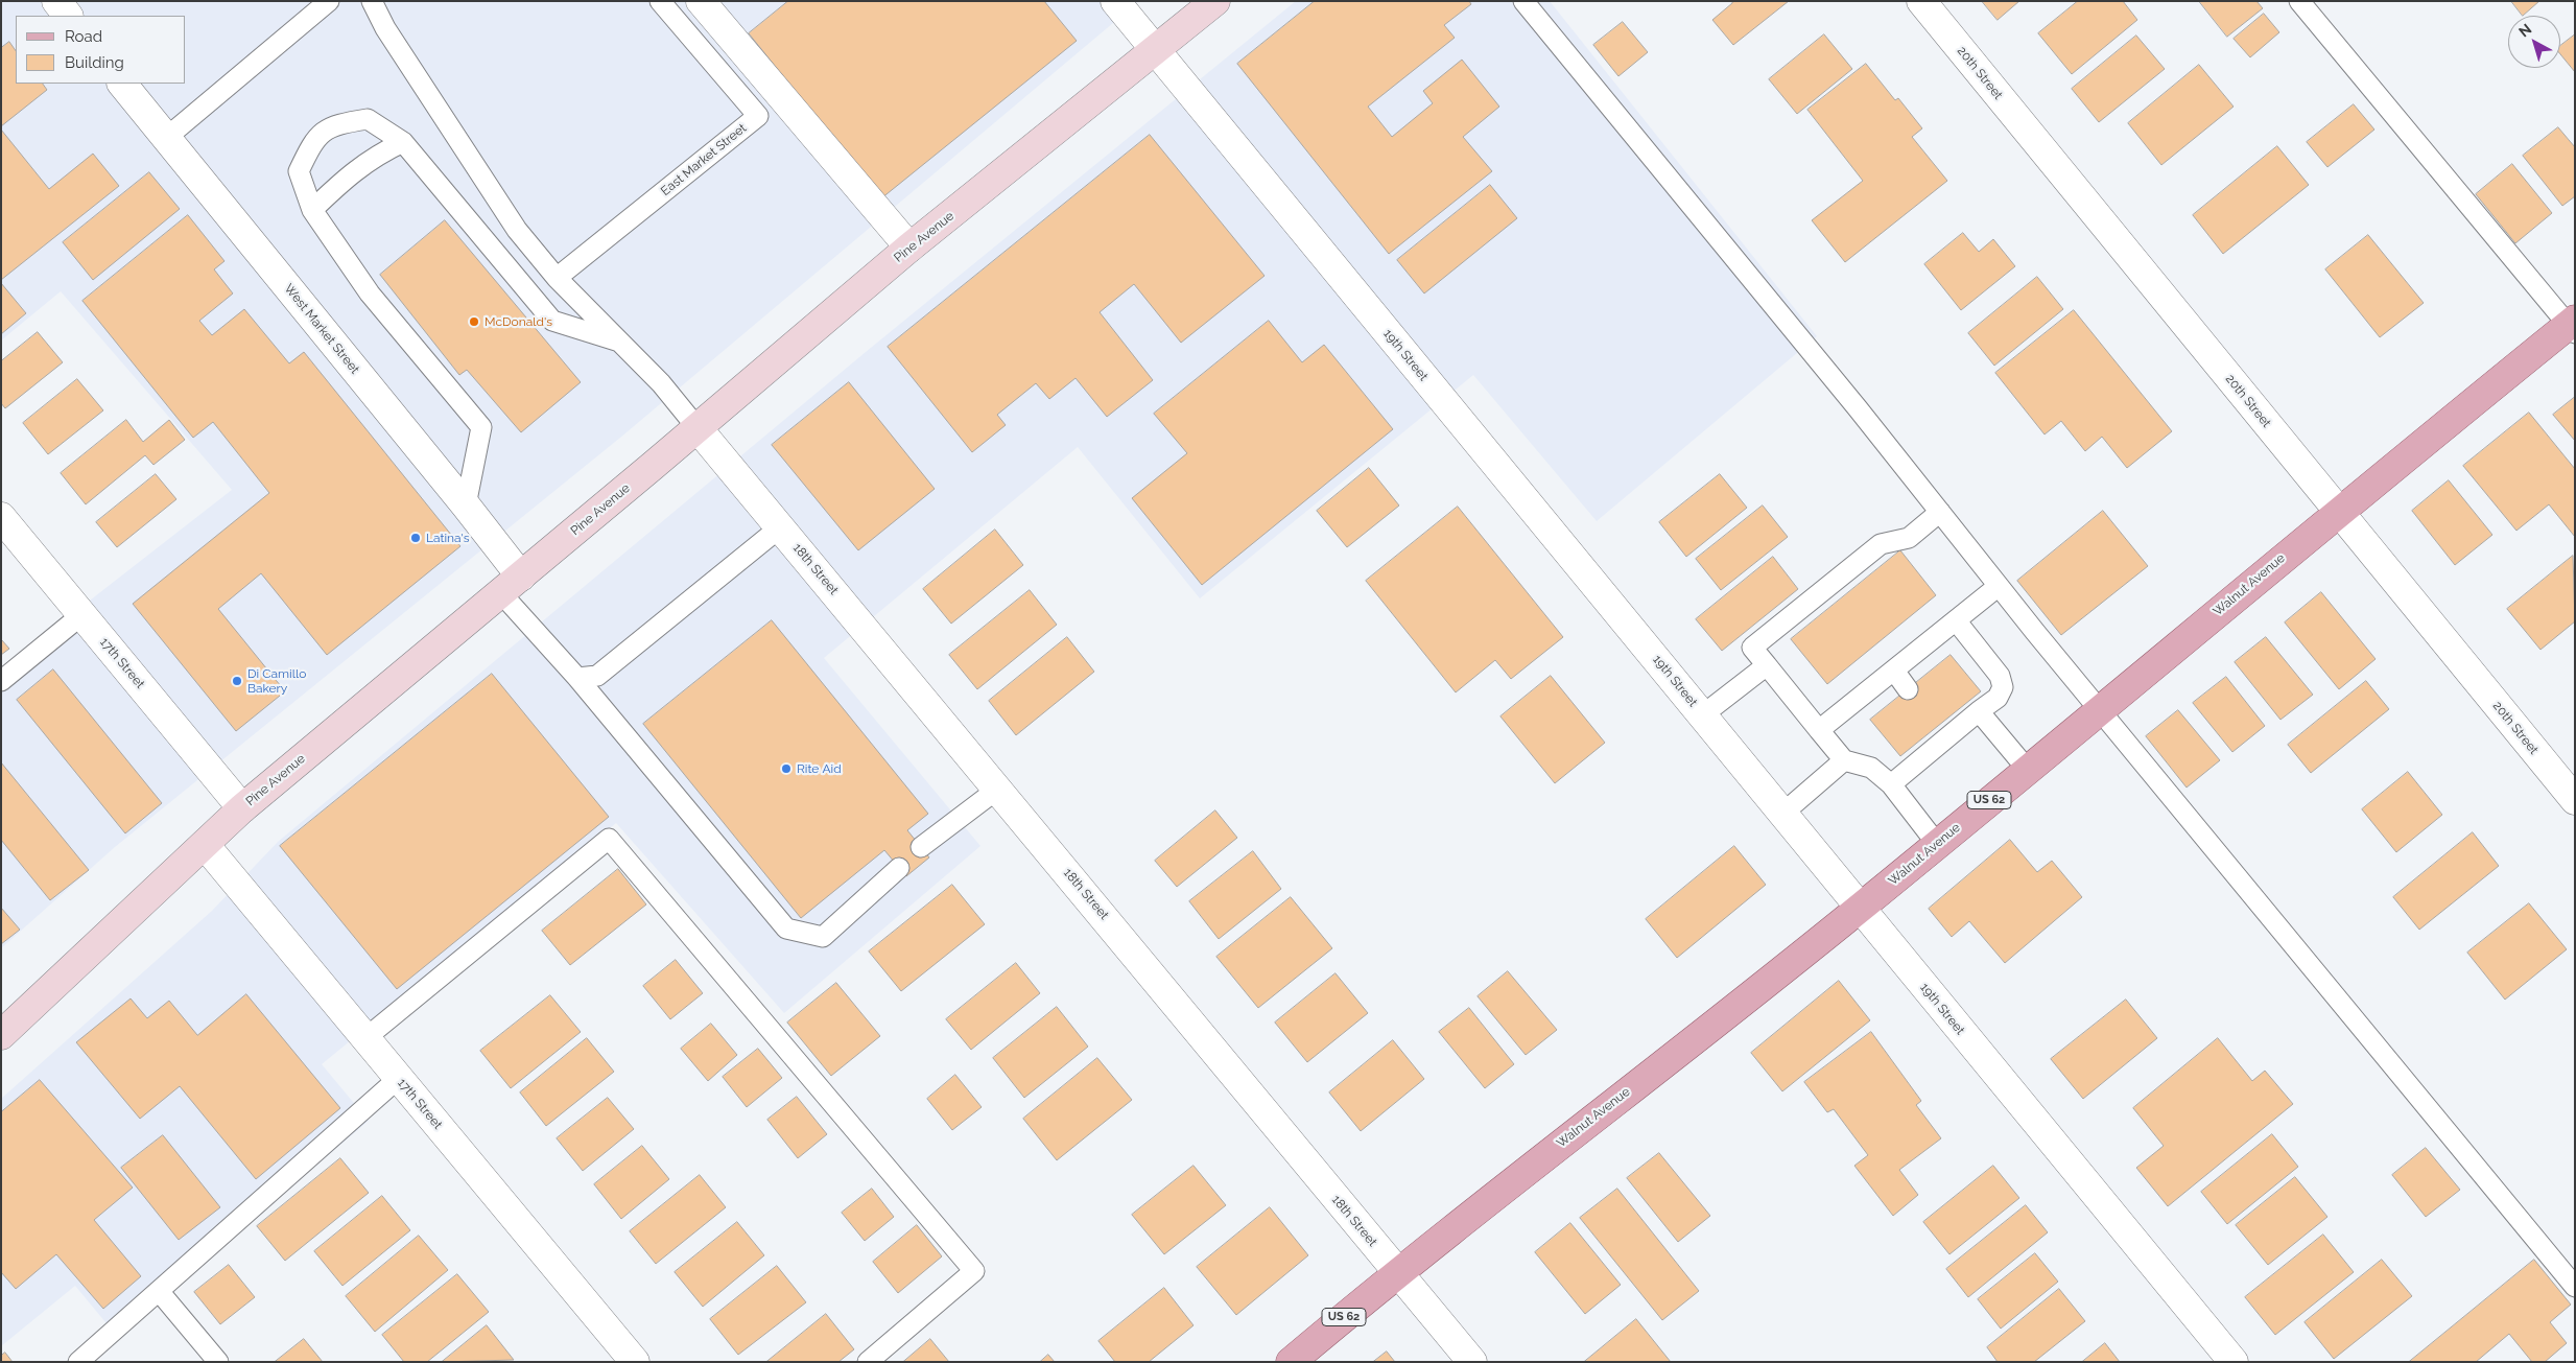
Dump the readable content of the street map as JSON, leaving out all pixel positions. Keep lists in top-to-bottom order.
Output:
{
  "streets": {
    "main road": ["Pine Avenue", "Walnut Avenue", "US 62"],
    "street": [
      "20th Street",
      "West Market Street",
      "19th Street",
      "18th Street",
      "17th Street"
    ],
    "lane": ["East Market Street"]
  },
  "crossings": [
    ["20th Street", "Walnut Avenue"],
    ["Pine Avenue", "West Market Street"],
    ["Pine Avenue", "19th Street"],
    ["Pine Avenue", "18th Street"],
    ["Pine Avenue", "17th Street"],
    ["19th Street", "Walnut Avenue"],
    ["18th Street", "Walnut Avenue"]
  ],
  "places": [
    "McDonald's",
    "Latina's",
    "Di Camillo Bakery",
    "Rite Aid"
  ],
  "legend": ["Road", "Building"],
  "north": "top left"
}
